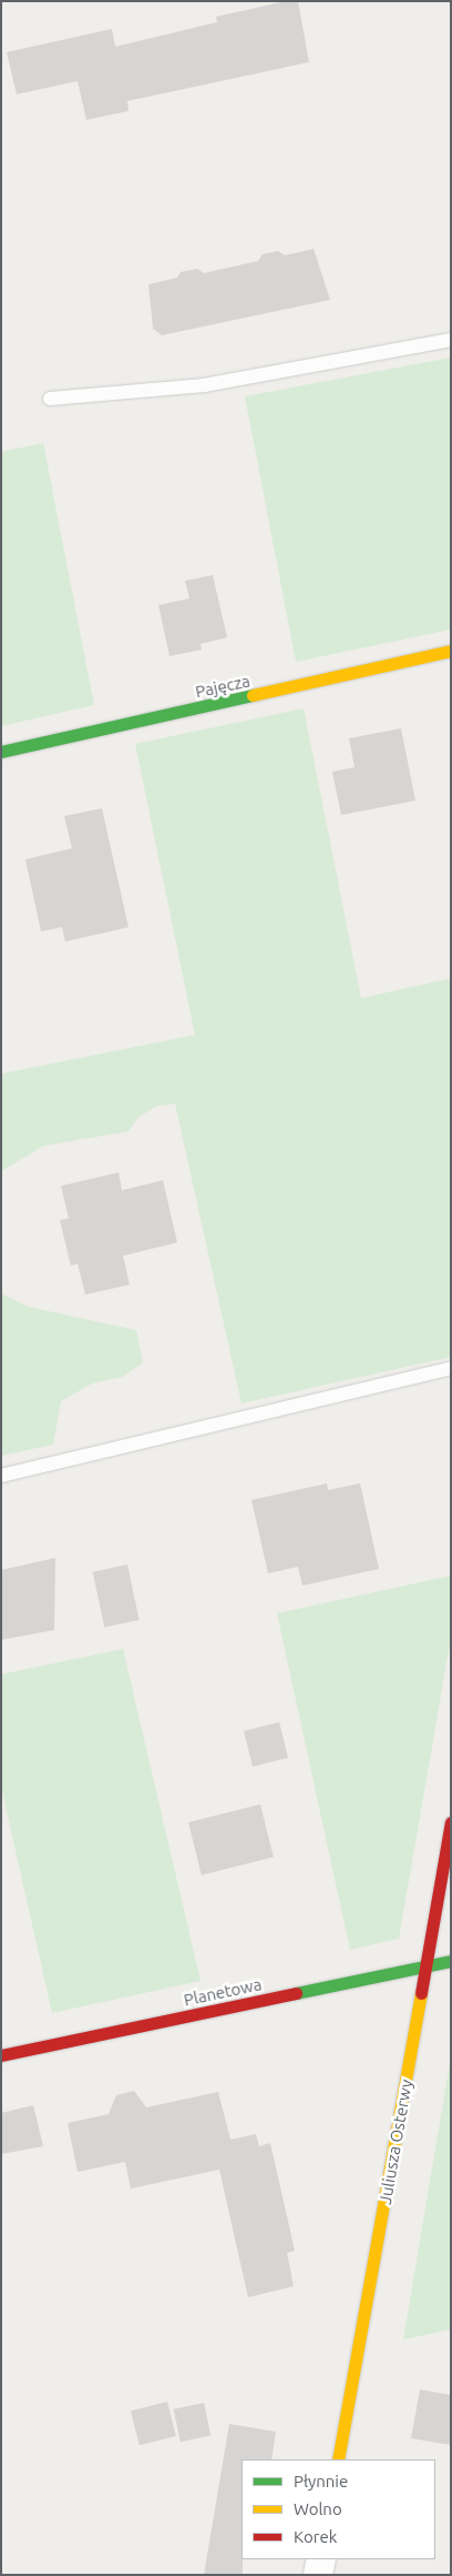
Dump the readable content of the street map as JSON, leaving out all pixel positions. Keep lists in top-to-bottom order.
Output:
{
  "streets": {
    "street": ["Pajęcza", "Planetowa", "Juliusza Osterwy"]
  },
  "crossings": [
    ["Planetowa", "Juliusza Osterwy"]
  ],
  "legend": ["Płynnie", "Wolno", "Korek"]
}
